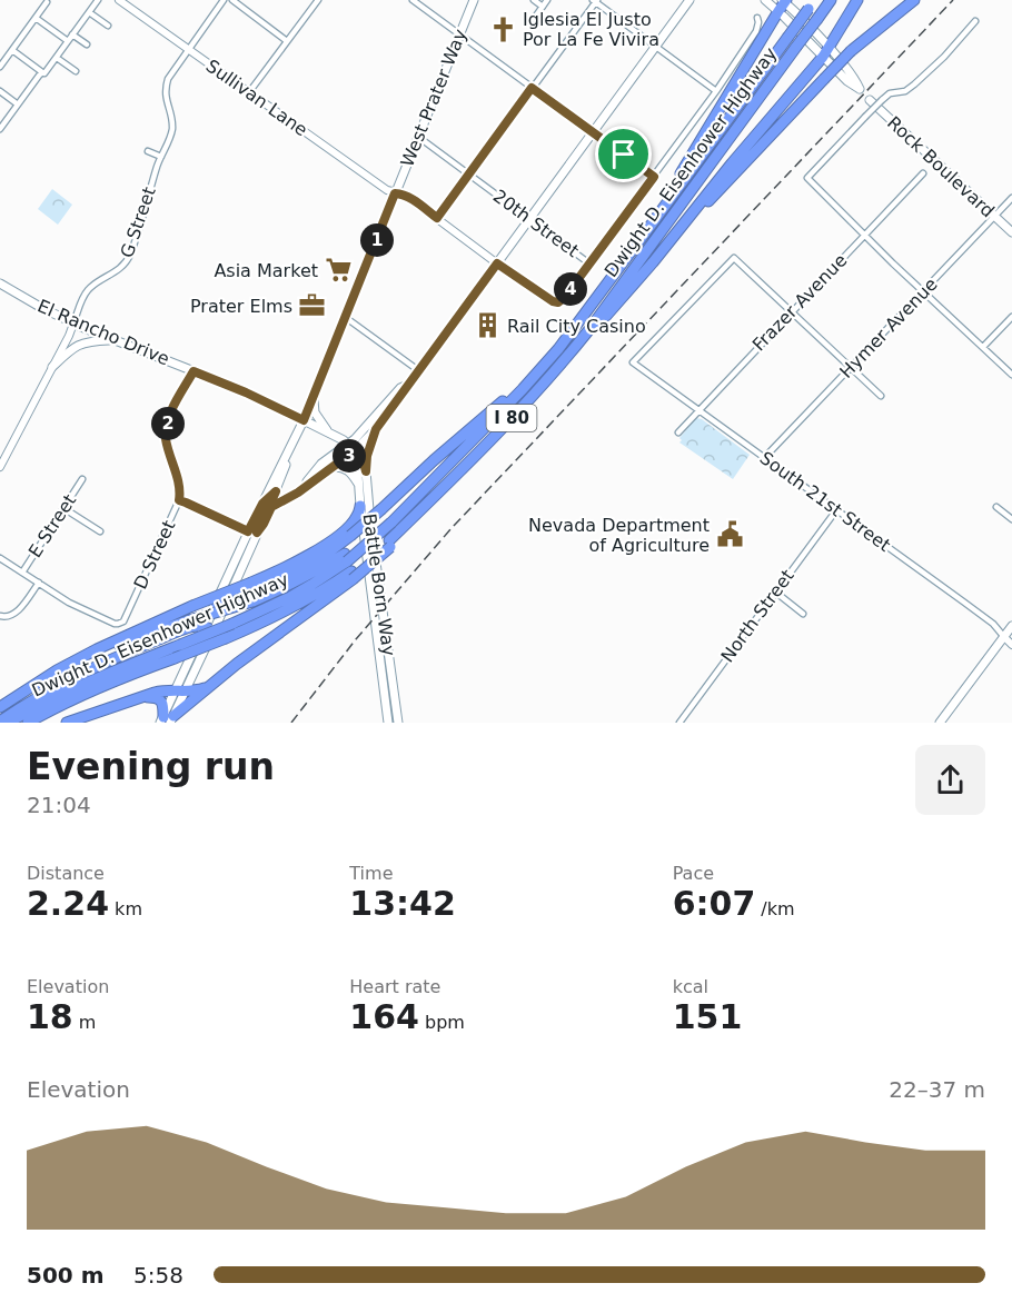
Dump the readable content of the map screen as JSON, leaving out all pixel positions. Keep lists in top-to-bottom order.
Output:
{
  "streets": {
    "highway": ["Dwight D. Eisenhower Highway", "I 80"],
    "main road": [
      "West Prater Way",
      "Rock Boulevard",
      "El Rancho Drive",
      "Battle Born Way"
    ],
    "street": [
      "Sullivan Lane",
      "G Street",
      "20th Street",
      "Frazer Avenue",
      "Hymer Avenue",
      "South 21st Street",
      "E Street",
      "D Street",
      "North Street"
    ]
  },
  "crossings": [
    ["Sullivan Lane", "West Prater Way"],
    ["Sullivan Lane", "G Street"],
    ["West Prater Way", "20th Street"],
    ["West Prater Way", "El Rancho Drive"],
    ["Rock Boulevard", "Hymer Avenue"],
    ["G Street", "El Rancho Drive"],
    ["Frazer Avenue", "South 21st Street"],
    ["Hymer Avenue", "South 21st Street"],
    ["El Rancho Drive", "D Street"],
    ["El Rancho Drive", "Battle Born Way"],
    ["South 21st Street", "North Street"]
  ],
  "places": {
    "church": ["Iglesia El Justo Por La Fe Vivira"],
    "supermarket": ["Asia Market"],
    "office": ["Prater Elms"],
    "building": ["Rail City Casino"],
    "public building": ["Nevada Department of Agriculture"]
  },
  "page": {
    "pins": [
      "1",
      "4",
      "2",
      "3"
    ],
    "heading": ["Evening run", "21:04"],
    "stats": [
      ["Distance", "2.24 km"],
      ["Time", "13:42"],
      ["Pace", "6:07 /km"],
      ["Elevation", "18 m"],
      ["Heart rate", "164 bpm"],
      ["kcal", "151"]
    ],
    "chart": ["Elevation", "22–37 m"],
    "list": [
      {
        "name": "500 m",
        "note": "5:58"
      }
    ]
  }
}
